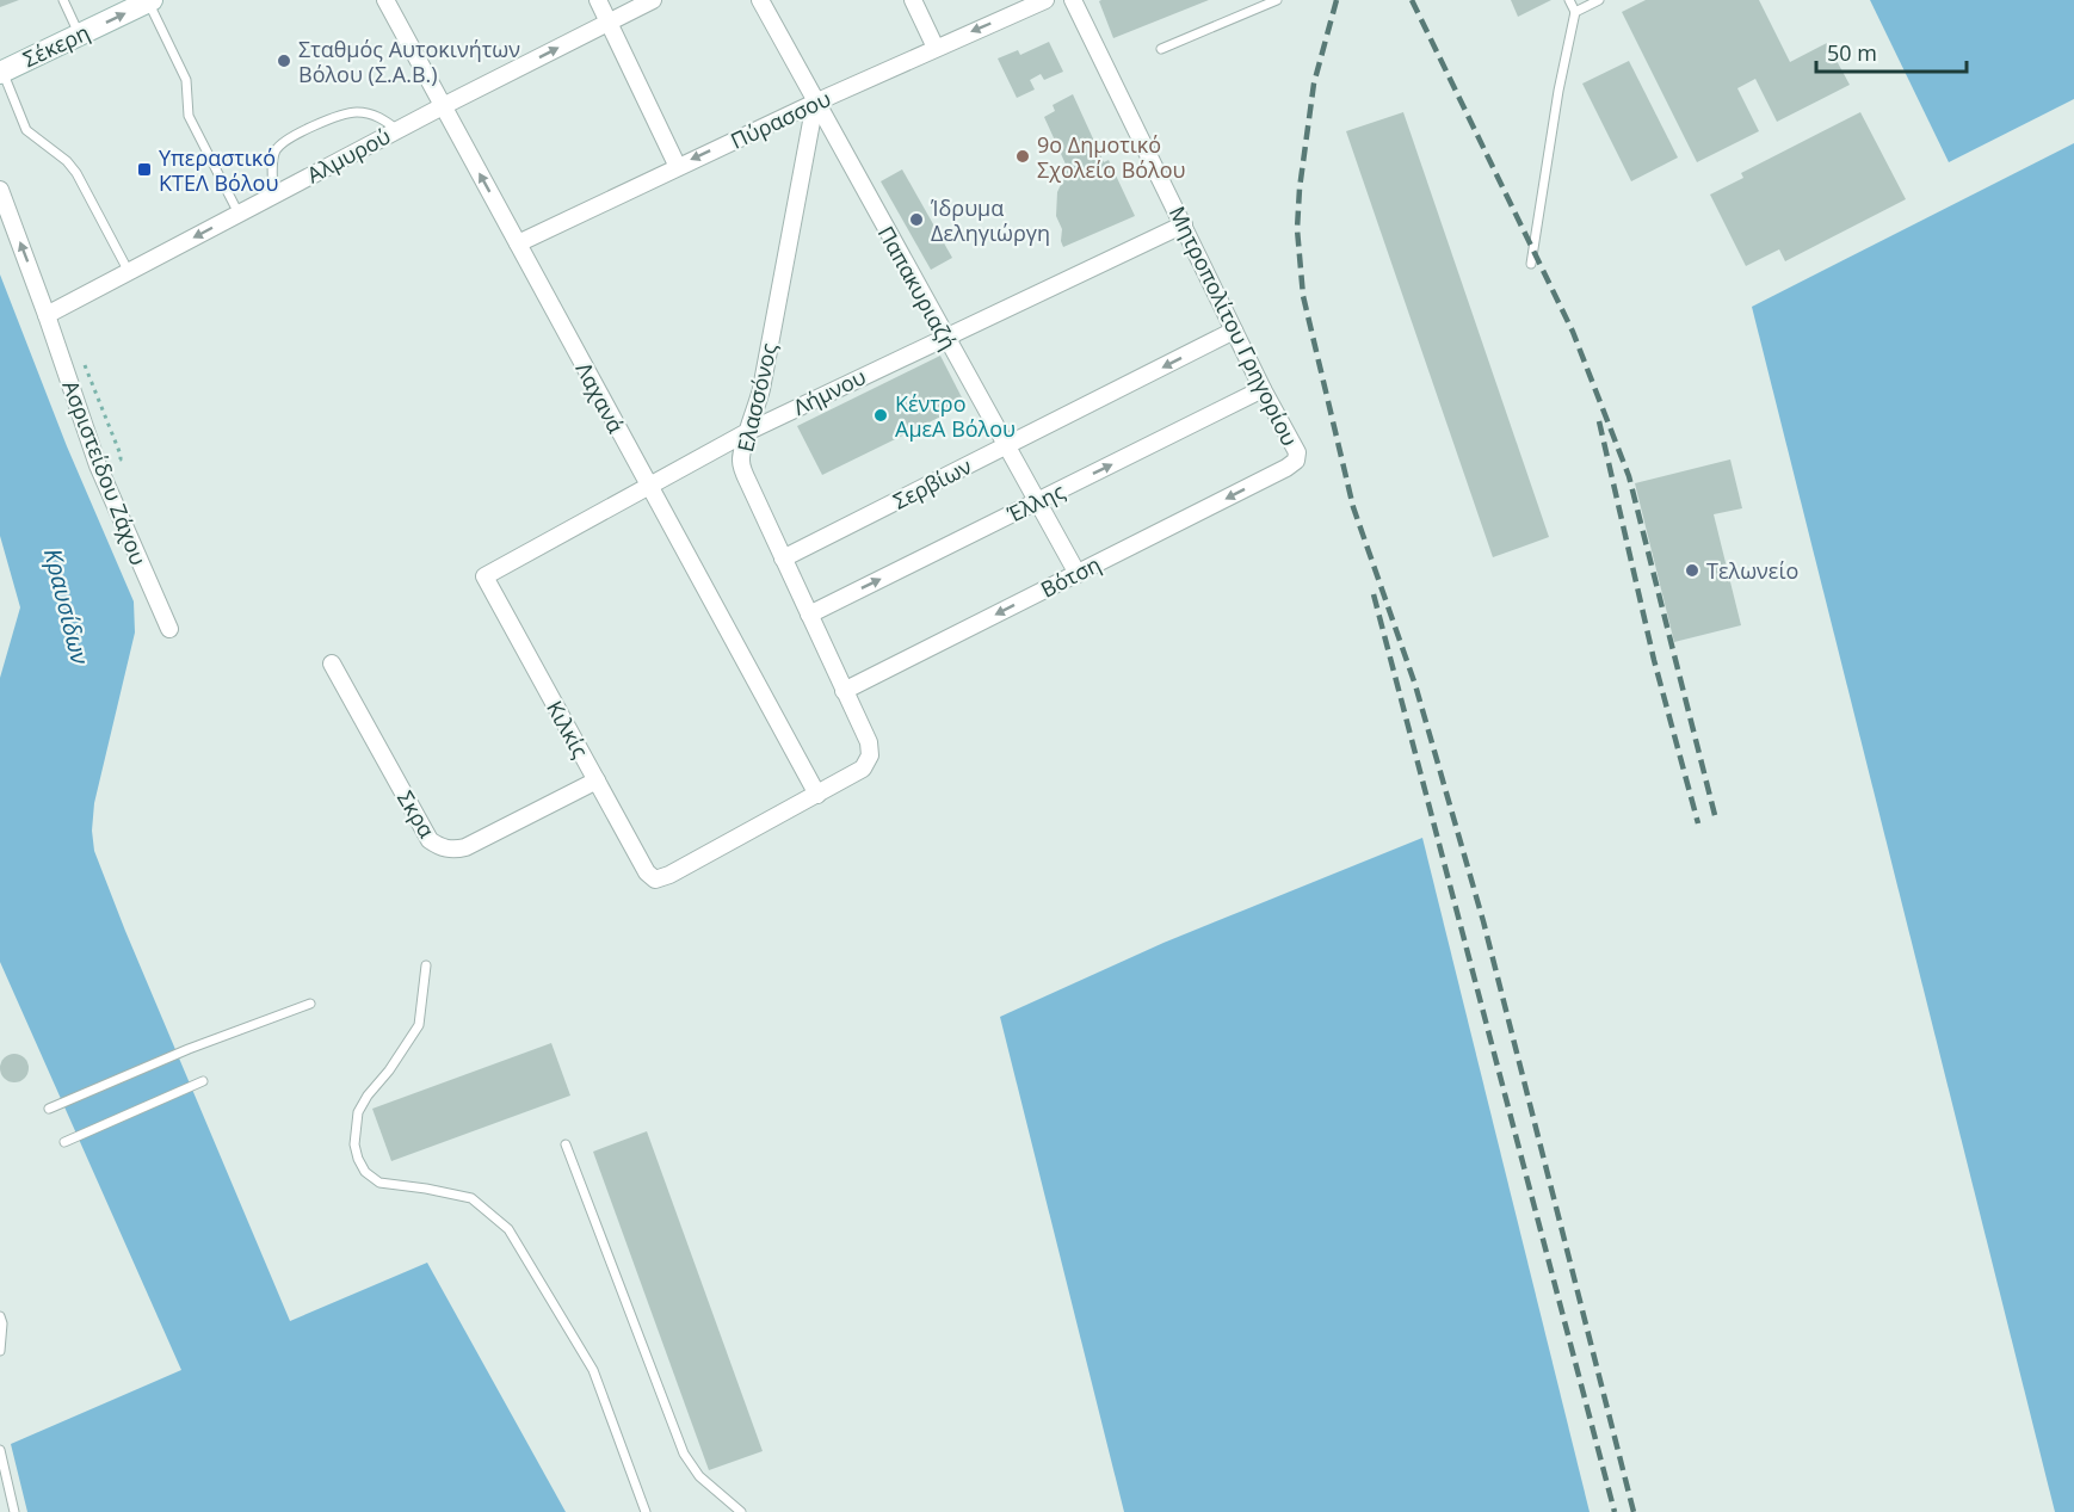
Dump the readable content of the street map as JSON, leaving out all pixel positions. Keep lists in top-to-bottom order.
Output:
{
  "streets": {
    "main road": ["Σέκερη"],
    "street": [
      "Πύρασσου",
      "Αλμυρού",
      "Παπακυριαζή",
      "Μητροπολίτου Γρηγορίου",
      "Λήμνου",
      "Λαχανά",
      "Ελασσόνος",
      "Ασριστείδου Ζάχου",
      "Σερβίων",
      "Έλλης",
      "Βότση",
      "Κιλκίς",
      "Σκρα"
    ]
  },
  "crossings": [
    ["Πύρασσου", "Παπακυριαζή"],
    ["Πύρασσου", "Λαχανά"],
    ["Πύρασσου", "Ελασσόνος"],
    ["Αλμυρού", "Λαχανά"],
    ["Αλμυρού", "Ασριστείδου Ζάχου"],
    ["Παπακυριαζή", "Λήμνου"],
    ["Παπακυριαζή", "Ελασσόνος"],
    ["Παπακυριαζή", "Σερβίων"],
    ["Παπακυριαζή", "Έλλης"],
    ["Παπακυριαζή", "Βότση"],
    ["Μητροπολίτου Γρηγορίου", "Λήμνου"],
    ["Μητροπολίτου Γρηγορίου", "Σερβίων"],
    ["Μητροπολίτου Γρηγορίου", "Έλλης"],
    ["Μητροπολίτου Γρηγορίου", "Βότση"],
    ["Λήμνου", "Λαχανά"],
    ["Λήμνου", "Ελασσόνος"],
    ["Λήμνου", "Κιλκίς"],
    ["Λαχανά", "Ελασσόνος"],
    ["Λαχανά", "Κιλκίς"],
    ["Ελασσόνος", "Σερβίων"],
    ["Ελασσόνος", "Έλλης"],
    ["Ελασσόνος", "Βότση"],
    ["Ελασσόνος", "Κιλκίς"],
    ["Κιλκίς", "Σκρα"]
  ],
  "one_way": [
    "Σέκερη",
    "Πύρασσου",
    "Σερβίων",
    "Έλλης",
    "Βότση"
  ],
  "water": ["Κραυσίδων"],
  "places": {
    "other": [
      "Σταθμός Αυτοκινήτων Βόλου (Σ.Α.Β.)",
      "9ο Δημοτικό Σχολείο Βόλου",
      "Ίδρυμα Δεληγιώργη",
      "Κέντρο ΑμεΑ Βόλου",
      "Τελωνείο"
    ],
    "transit": ["Υπεραστικό ΚΤΕΛ Βόλου"]
  },
  "scale_bar": "50 m"
}
